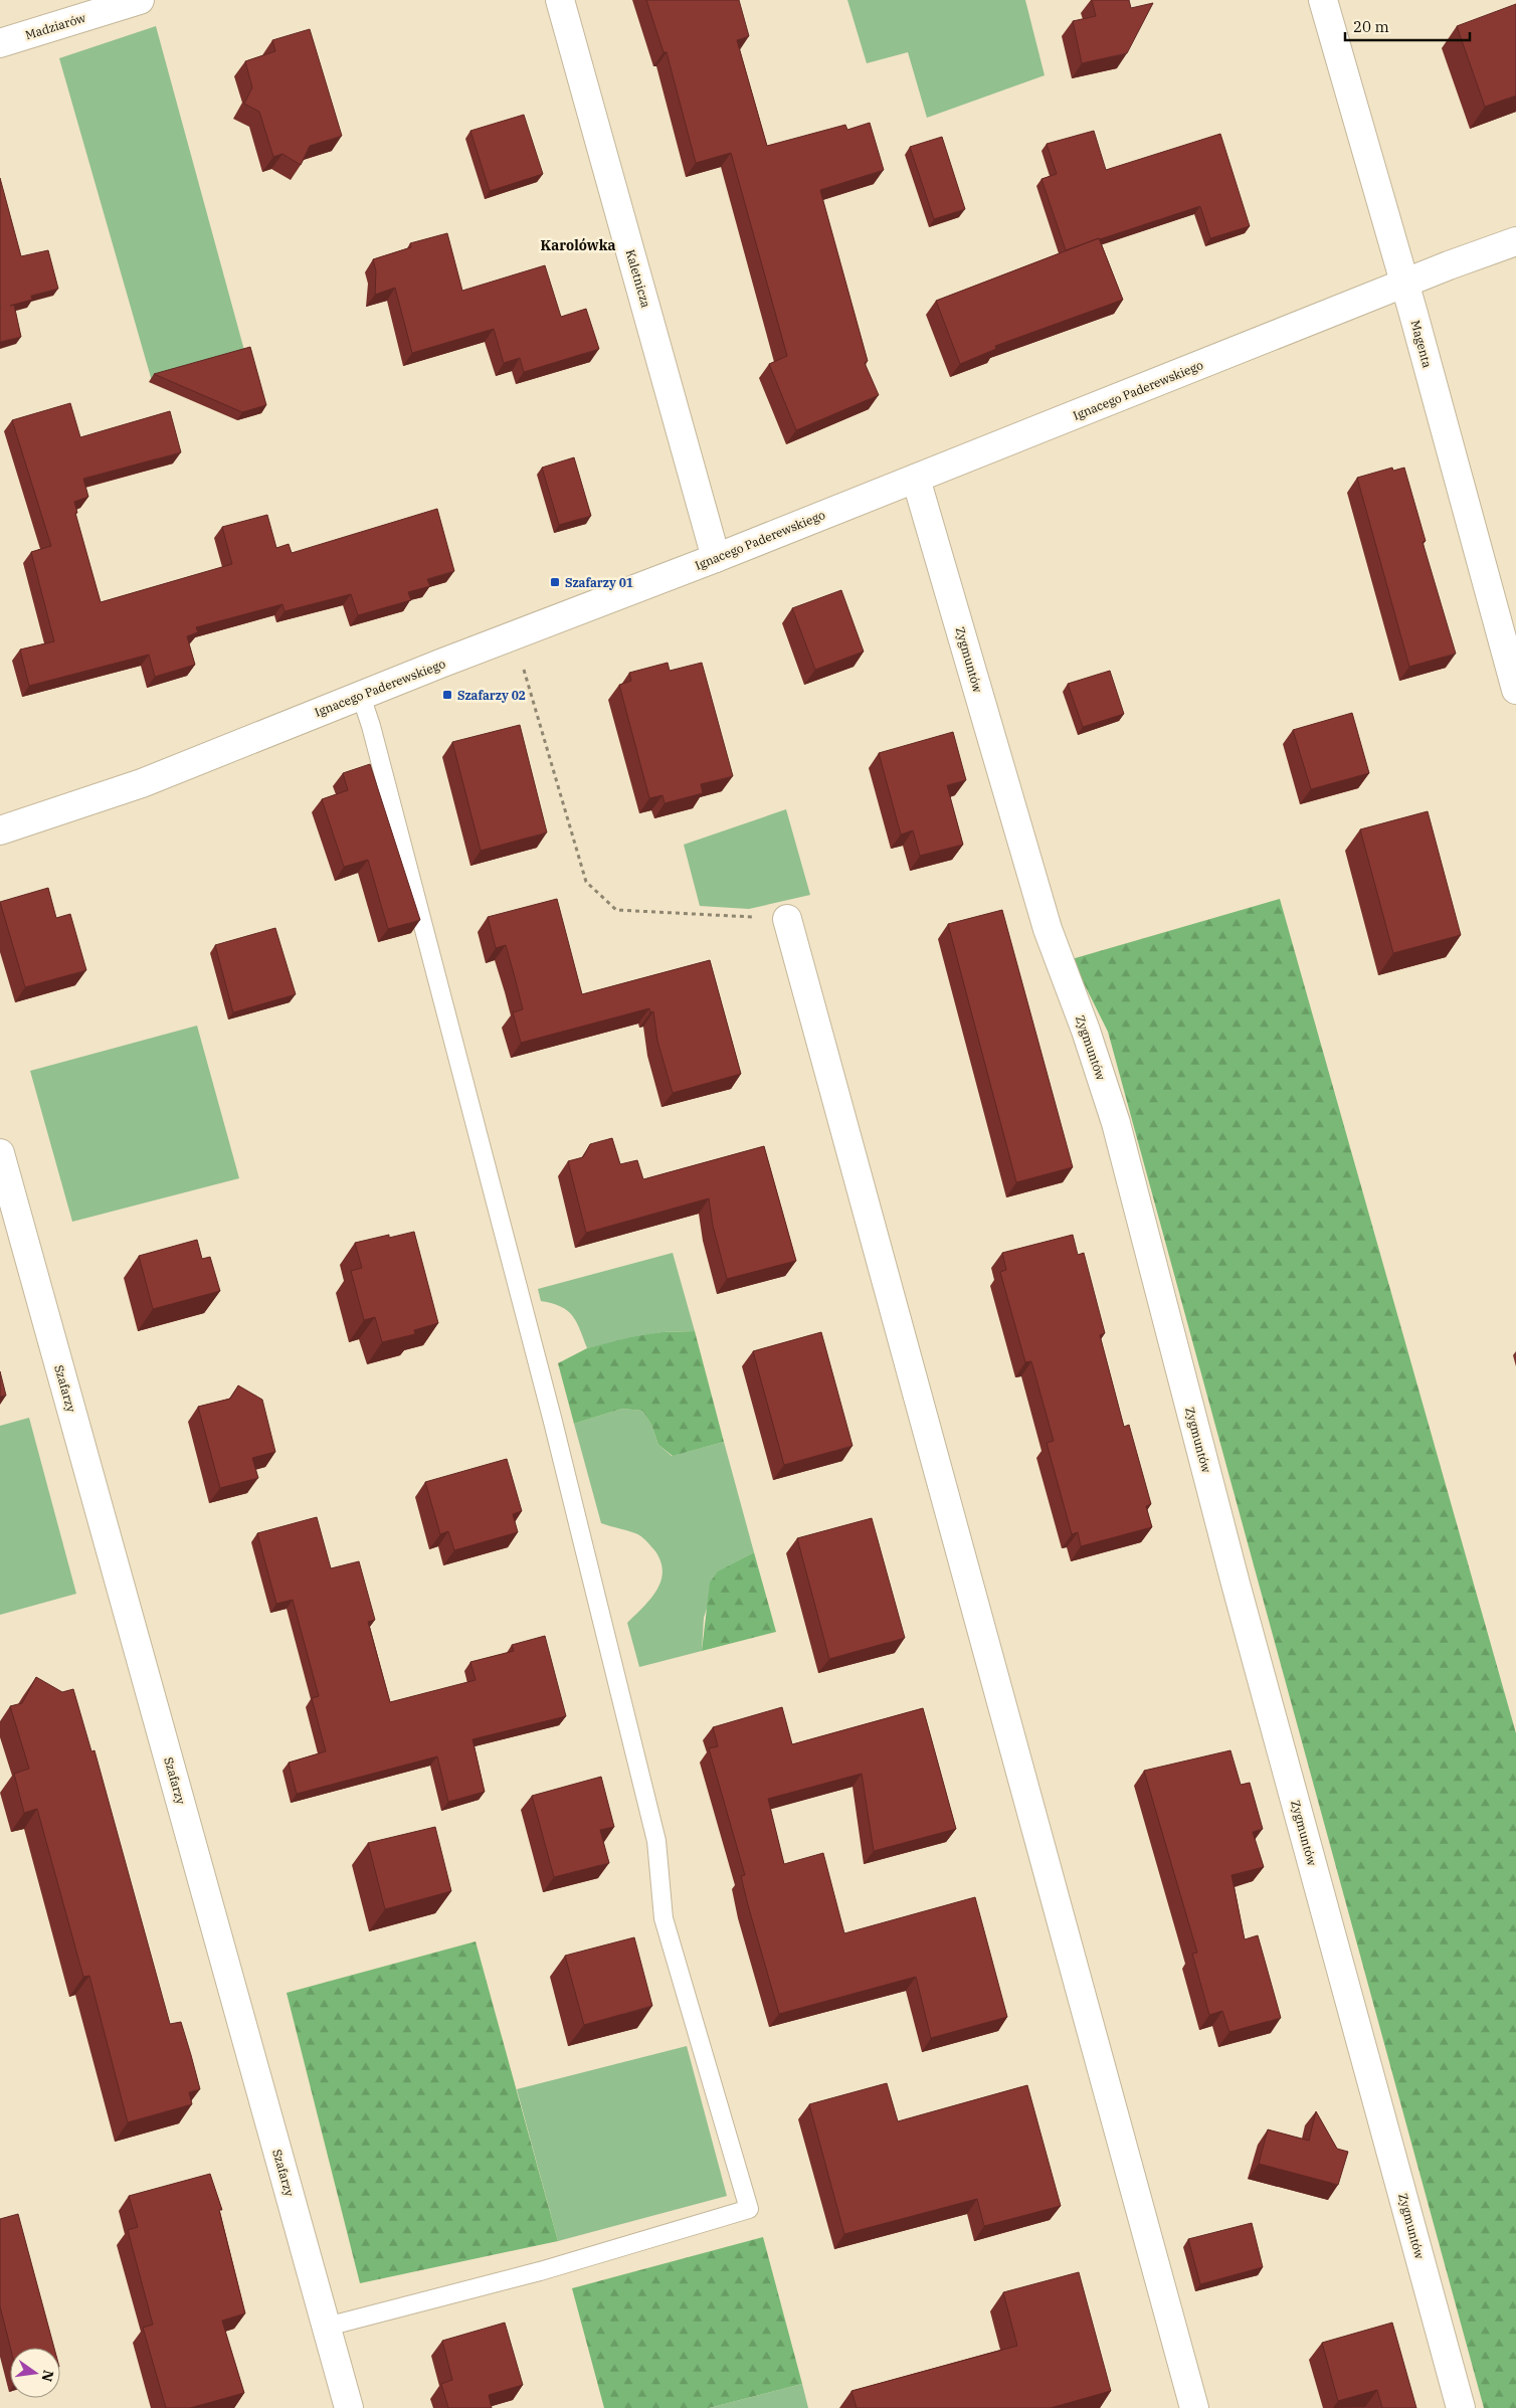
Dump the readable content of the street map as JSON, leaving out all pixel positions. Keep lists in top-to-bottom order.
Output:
{
  "streets": {
    "street": [
      "Madziarów",
      "Kaletnicza",
      "Magenta",
      "Ignacego Paderewskiego",
      "Zygmuntów",
      "Szafarzy"
    ]
  },
  "crossings": [
    ["Kaletnicza", "Ignacego Paderewskiego"],
    ["Magenta", "Ignacego Paderewskiego"],
    ["Ignacego Paderewskiego", "Zygmuntów"]
  ],
  "districts": ["Karolówka"],
  "places": {
    "transit": ["Szafarzy 01", "Szafarzy 02"]
  },
  "scale_bar": "20 m",
  "north": "right"
}
